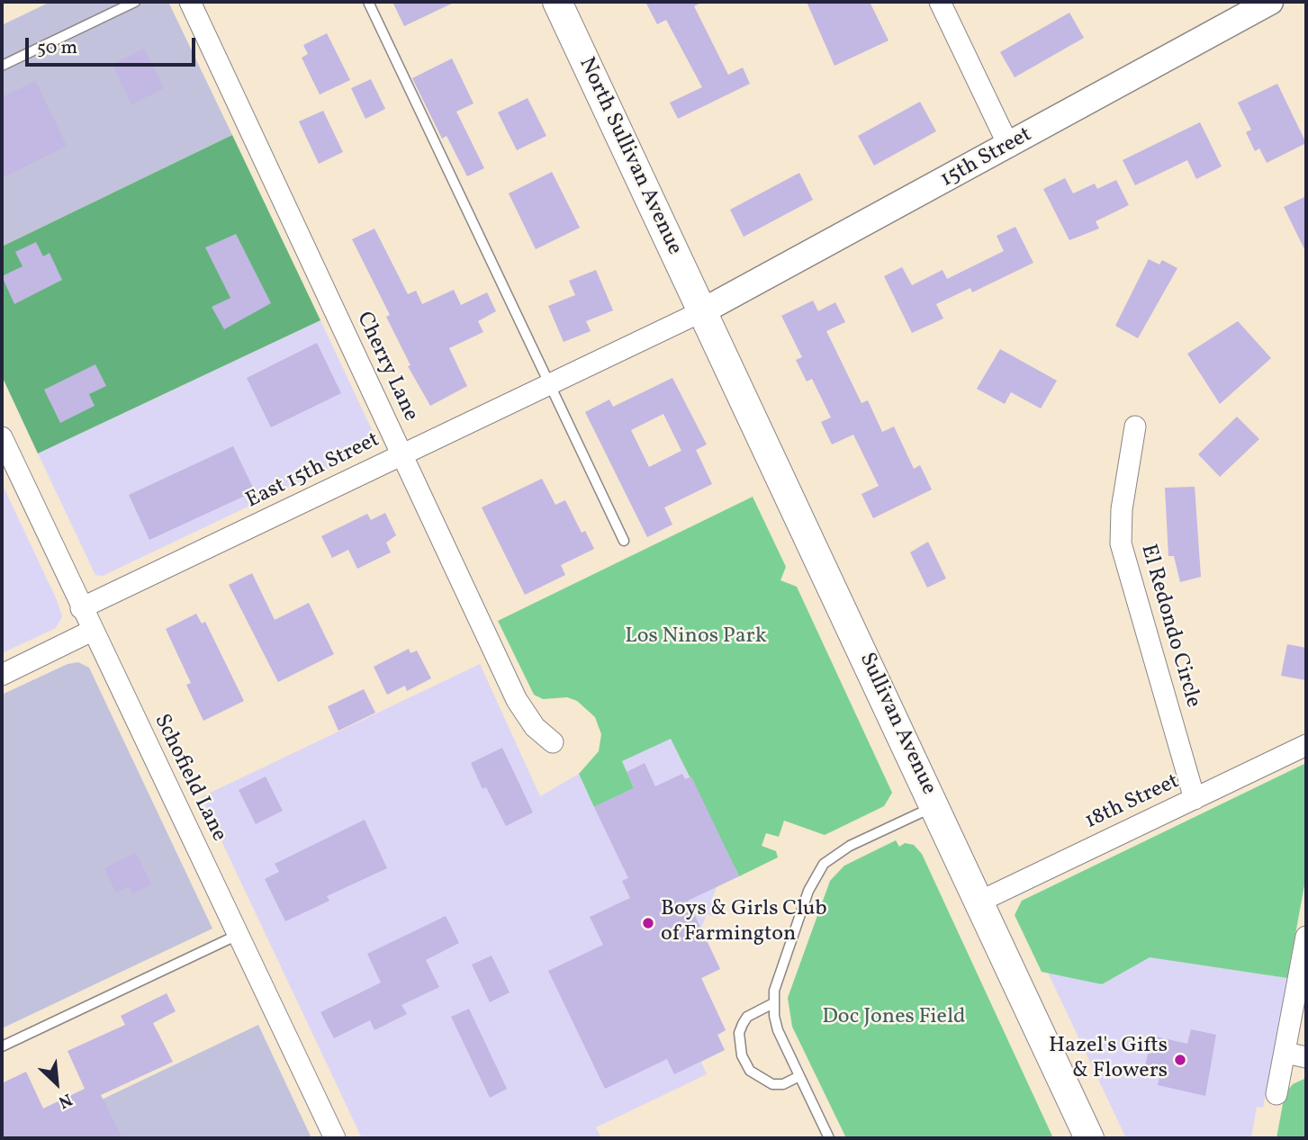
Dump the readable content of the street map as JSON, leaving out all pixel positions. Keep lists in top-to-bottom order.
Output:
{
  "streets": {
    "main road": ["North Sullivan Avenue", "Sullivan Avenue"],
    "street": [
      "15th Street",
      "Cherry Lane",
      "East 15th Street",
      "El Redondo Circle",
      "Schofield Lane",
      "18th Street"
    ]
  },
  "crossings": [
    ["North Sullivan Avenue", "15th Street"],
    ["North Sullivan Avenue", "East 15th Street"],
    ["North Sullivan Avenue", "Sullivan Avenue"],
    ["15th Street", "East 15th Street"],
    ["15th Street", "Sullivan Avenue"],
    ["Cherry Lane", "East 15th Street"],
    ["East 15th Street", "Sullivan Avenue"],
    ["East 15th Street", "Schofield Lane"],
    ["El Redondo Circle", "18th Street"],
    ["Sullivan Avenue", "18th Street"]
  ],
  "parks": ["Los Ninos Park", "Doc Jones Field"],
  "places": ["Boys & Girls Club of Farmington", "Hazel's Gifts & Flowers"],
  "scale_bar": "50 m",
  "north": "bottom right"
}
